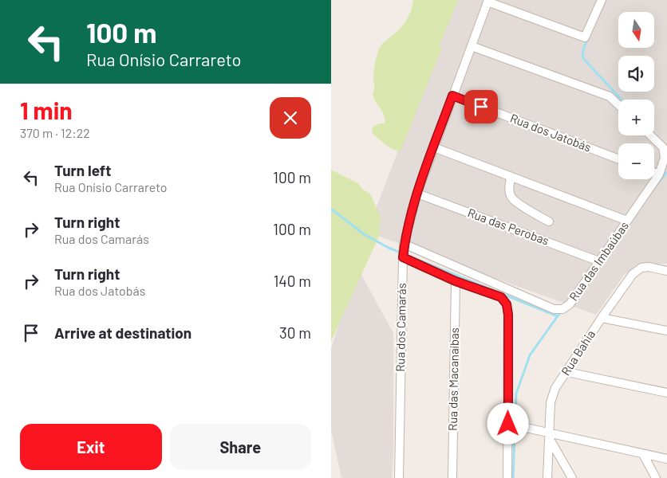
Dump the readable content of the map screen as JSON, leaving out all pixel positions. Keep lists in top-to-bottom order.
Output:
{
  "streets": {
    "street": [
      "Rua dos Jatobás",
      "Rua das Perobas",
      "Rua das Imbaúbas",
      "Rua dos Camarás",
      "Rua Bahia",
      "Rua das Macanaíbas"
    ]
  },
  "crossings": [
    ["Rua dos Jatobás", "Rua dos Camarás"],
    ["Rua das Perobas", "Rua das Imbaúbas"],
    ["Rua das Perobas", "Rua dos Camarás"],
    ["Rua das Imbaúbas", "Rua dos Camarás"]
  ],
  "north": "bottom",
  "page": {
    "turn": ["100 m", "Rua Onísio Carrareto"],
    "map_buttons": ["+", "−"],
    "heading": ["1 min", "370 m · 12:22"],
    "list": [
      {
        "name": "Turn left",
        "note": "Rua Onísio Carrareto",
        "value": "100 m"
      },
      {
        "name": "Turn right",
        "note": "Rua dos Camarás",
        "value": "100 m"
      },
      {
        "name": "Turn right",
        "note": "Rua dos Jatobás",
        "value": "140 m"
      },
      {
        "name": "Arrive at destination",
        "value": "30 m"
      }
    ],
    "buttons": ["Exit", "Share"]
  }
}
